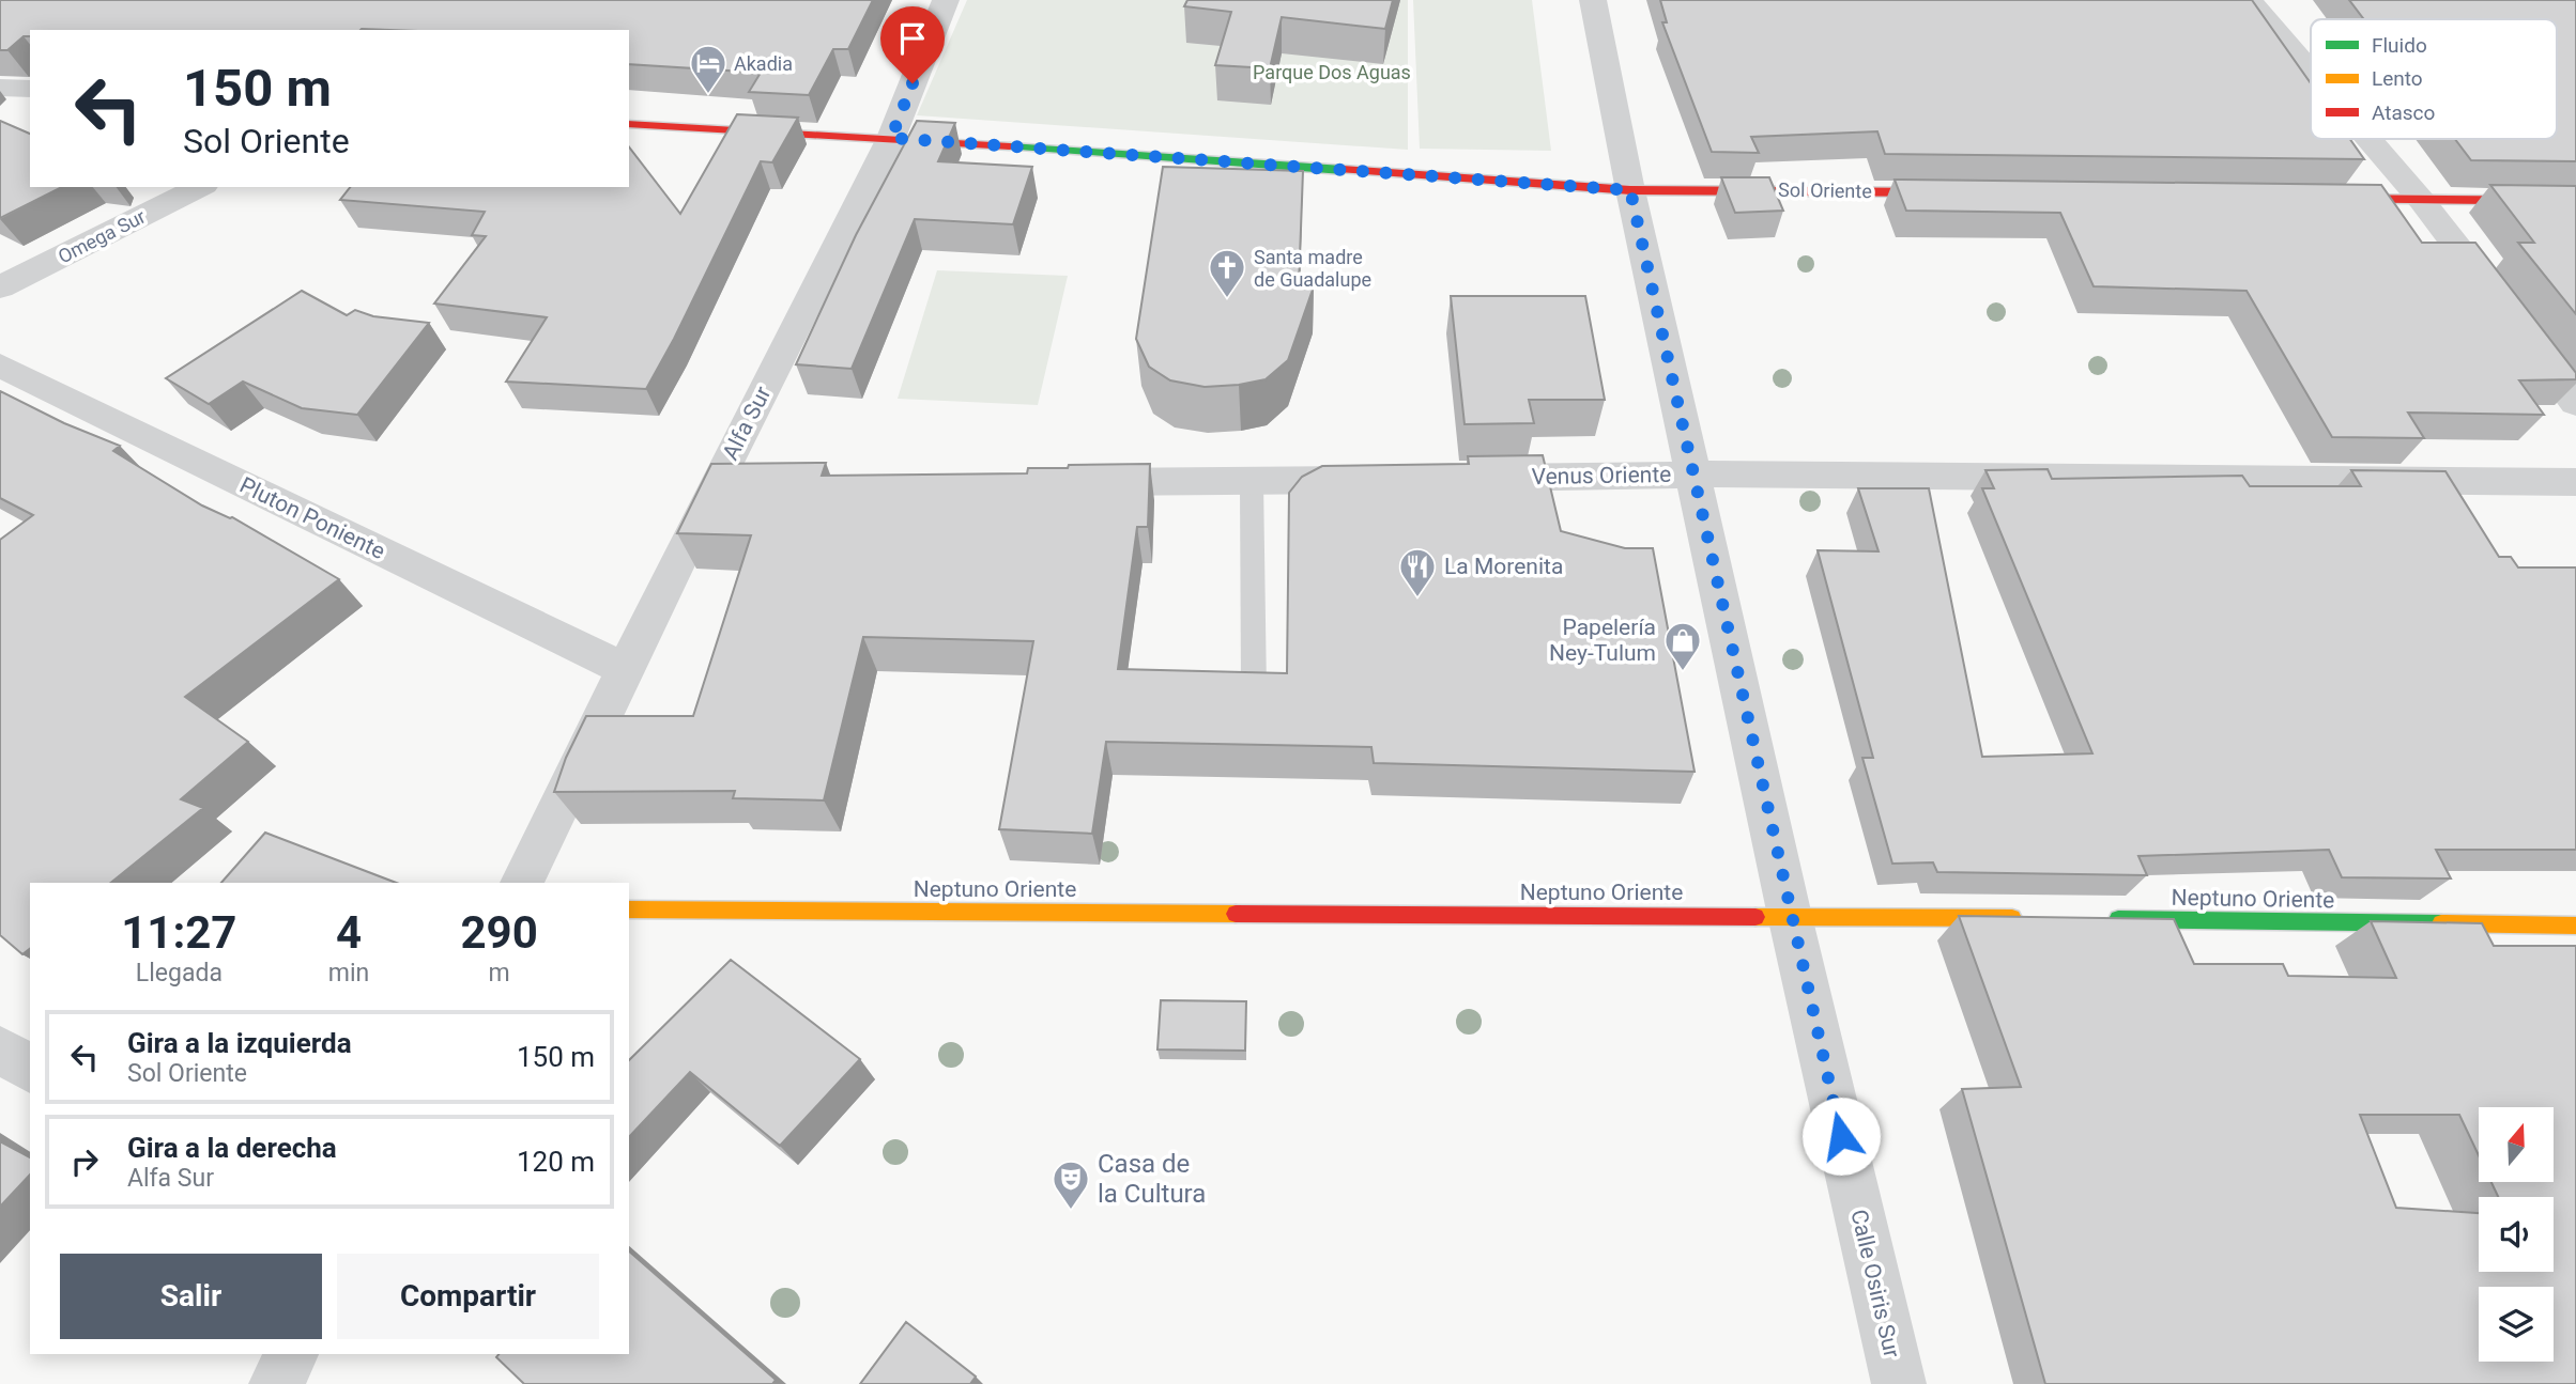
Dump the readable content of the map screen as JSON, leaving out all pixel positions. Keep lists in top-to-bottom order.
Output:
{
  "streets": {
    "street": [
      "Sol Oriente",
      "Omega Sur",
      "Alfa Sur",
      "Venus Oriente",
      "Pluton Poniente",
      "Neptuno Oriente",
      "Calle Osiris Sur"
    ]
  },
  "crossings": [
    ["Sol Oriente", "Alfa Sur"],
    ["Sol Oriente", "Calle Osiris Sur"],
    ["Alfa Sur", "Pluton Poniente"],
    ["Venus Oriente", "Calle Osiris Sur"],
    ["Neptuno Oriente", "Calle Osiris Sur"]
  ],
  "parks": ["Parque Dos Aguas"],
  "places": {
    "hotel": ["Akadia"],
    "church": ["Santa madre de Guadalupe"],
    "restaurant": ["La Morenita"],
    "shop": ["Papelería Ney-Tulum"],
    "theatre": ["Casa de la Cultura"]
  },
  "legend": ["Fluido", "Lento", "Atasco"],
  "north": "top",
  "page": {
    "turn": ["150 m", "Sol Oriente"],
    "eta": [
      "11:27",
      "Llegada",
      "4",
      "min",
      "290",
      "m"
    ],
    "list": [
      {
        "name": "Gira a la izquierda",
        "note": "Sol Oriente",
        "value": "150 m"
      },
      {
        "name": "Gira a la derecha",
        "note": "Alfa Sur",
        "value": "120 m"
      }
    ],
    "buttons": ["Salir", "Compartir"]
  }
}
